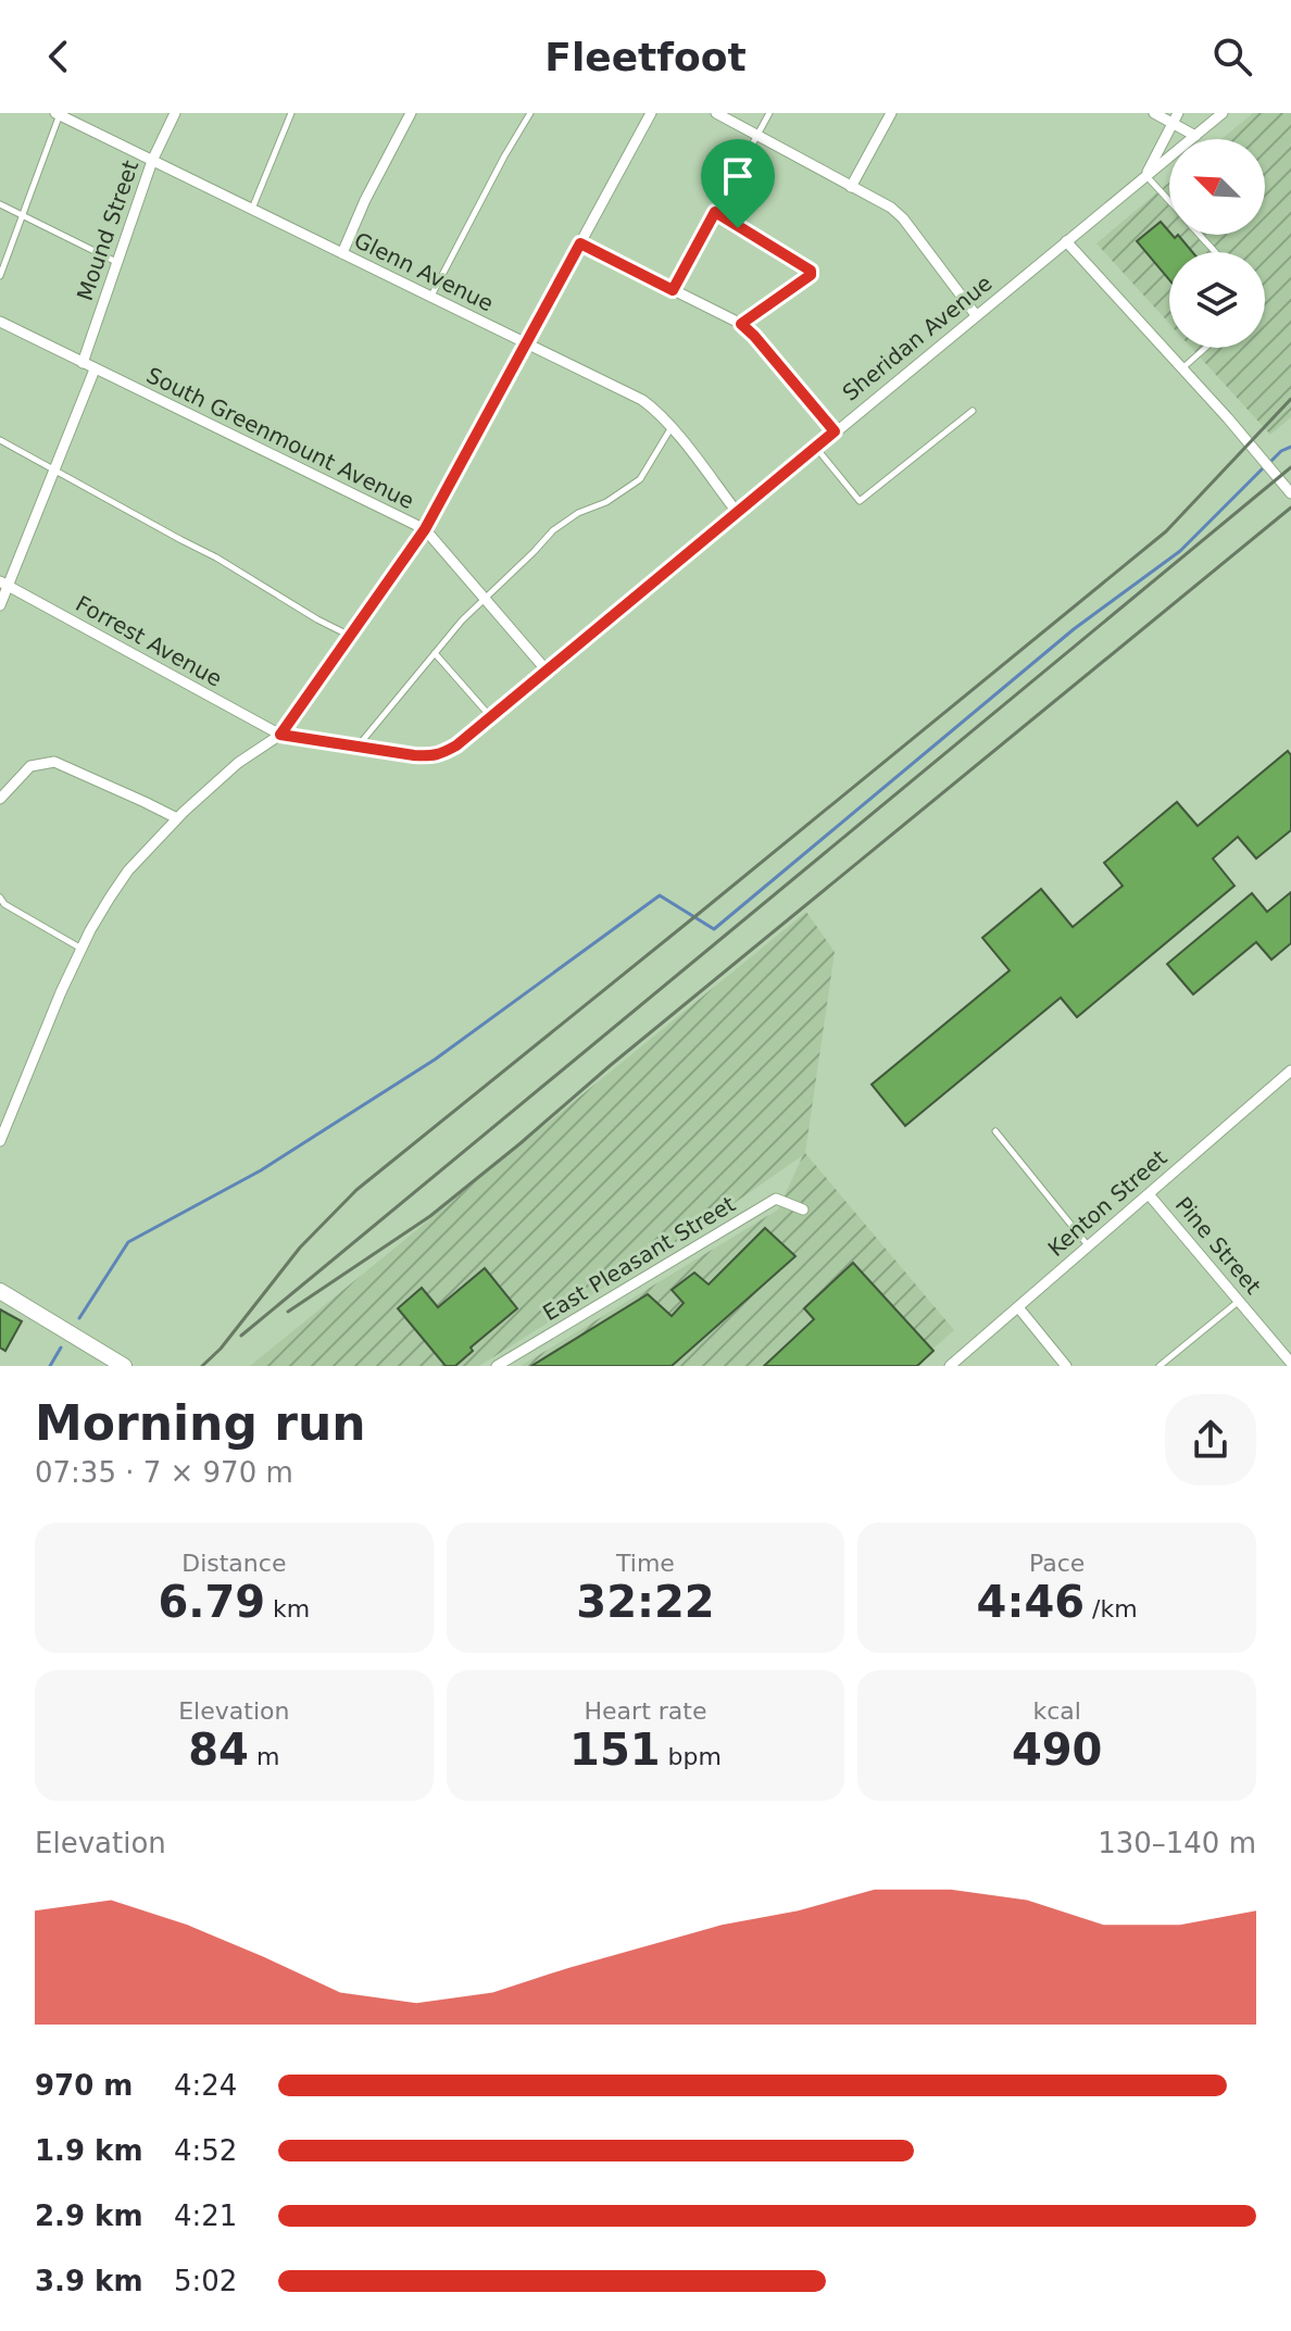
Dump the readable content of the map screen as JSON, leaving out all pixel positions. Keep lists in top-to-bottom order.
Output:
{
  "streets": {
    "street": [
      "Mound Street",
      "Glenn Avenue",
      "Sheridan Avenue",
      "South Greenmount Avenue",
      "Forrest Avenue",
      "Kenton Street",
      "Pine Street",
      "East Pleasant Street"
    ]
  },
  "crossings": [
    ["Mound Street", "Glenn Avenue"],
    ["Mound Street", "South Greenmount Avenue"],
    ["Glenn Avenue", "Sheridan Avenue"],
    ["Sheridan Avenue", "South Greenmount Avenue"],
    ["Sheridan Avenue", "Forrest Avenue"],
    ["Kenton Street", "Pine Street"]
  ],
  "north": "top left",
  "page": {
    "header": "Fleetfoot",
    "heading": ["Morning run", "07:35 · 7 × 970 m"],
    "stats": [
      ["Distance", "6.79 km"],
      ["Time", "32:22"],
      ["Pace", "4:46 /km"],
      ["Elevation", "84 m"],
      ["Heart rate", "151 bpm"],
      ["kcal", "490"]
    ],
    "chart": ["Elevation", "130–140 m"],
    "list": [
      {
        "name": "970 m",
        "note": "4:24"
      },
      {
        "name": "1.9 km",
        "note": "4:52"
      },
      {
        "name": "2.9 km",
        "note": "4:21"
      },
      {
        "name": "3.9 km",
        "note": "5:02"
      }
    ]
  }
}
